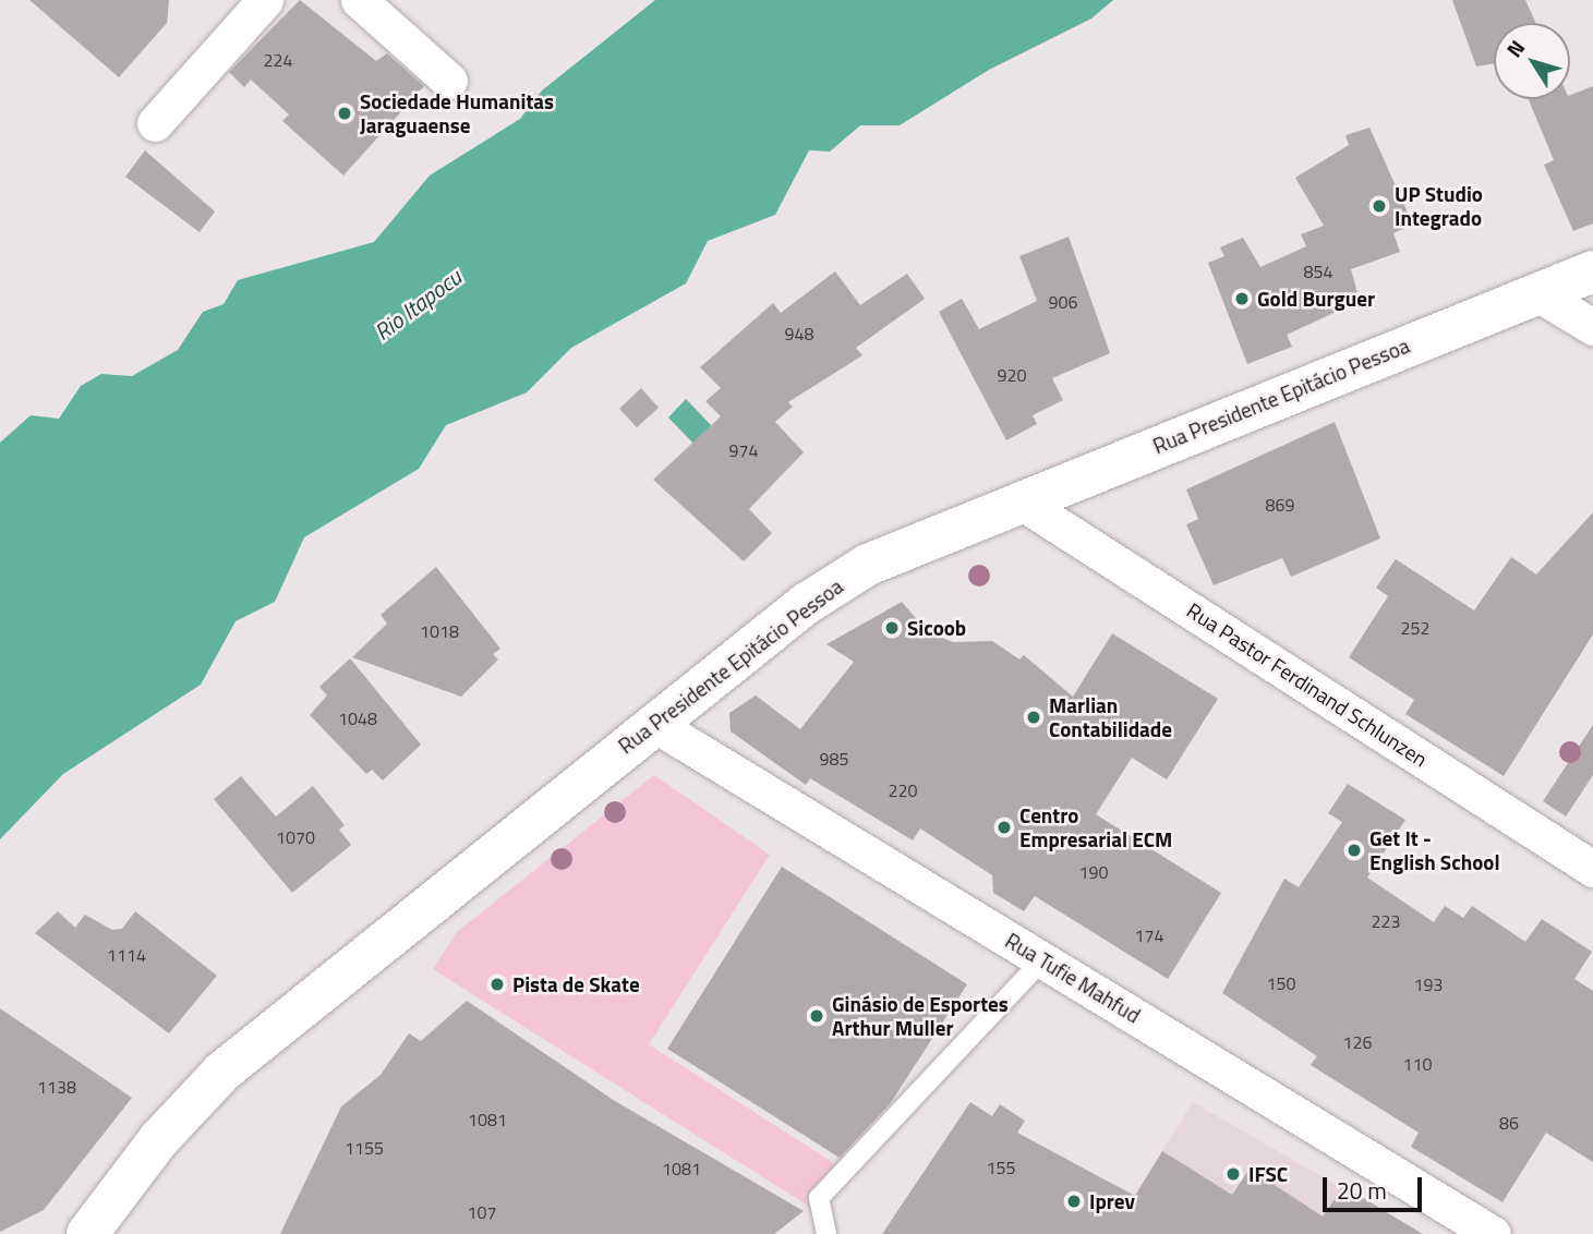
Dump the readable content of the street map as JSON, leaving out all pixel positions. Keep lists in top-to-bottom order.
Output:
{
  "streets": {
    "highway": ["Rua Presidente Epitácio Pessoa"],
    "street": ["Rua Pastor Ferdinand Schlunzen", "Rua Tufie Mahfud"]
  },
  "crossings": [
    ["Rua Presidente Epitácio Pessoa", "Rua Pastor Ferdinand Schlunzen"],
    ["Rua Presidente Epitácio Pessoa", "Rua Tufie Mahfud"]
  ],
  "water": ["Rio Itapocu"],
  "places": [
    "Sociedade Humanitas Jaraguaense",
    "UP Studio Integrado",
    "Gold Burguer",
    "Sicoob",
    "Marlian Contabilidade",
    "Centro Empresarial ECM",
    "Get It - English School",
    "Pista de Skate",
    "Ginásio de Esportes Arthur Muller",
    "IFSC",
    "Iprev"
  ],
  "house_numbers": [
    "224",
    "854",
    "906",
    "948",
    "920",
    "974",
    "869",
    "252",
    "1018",
    "1048",
    "985",
    "220",
    "1070",
    "190",
    "223",
    "174",
    "1114",
    "150",
    "193",
    "126",
    "110",
    "1138",
    "1081",
    "86",
    "1155",
    "155",
    "1081",
    "107"
  ],
  "scale_bar": "20 m",
  "north": "top left"
}
